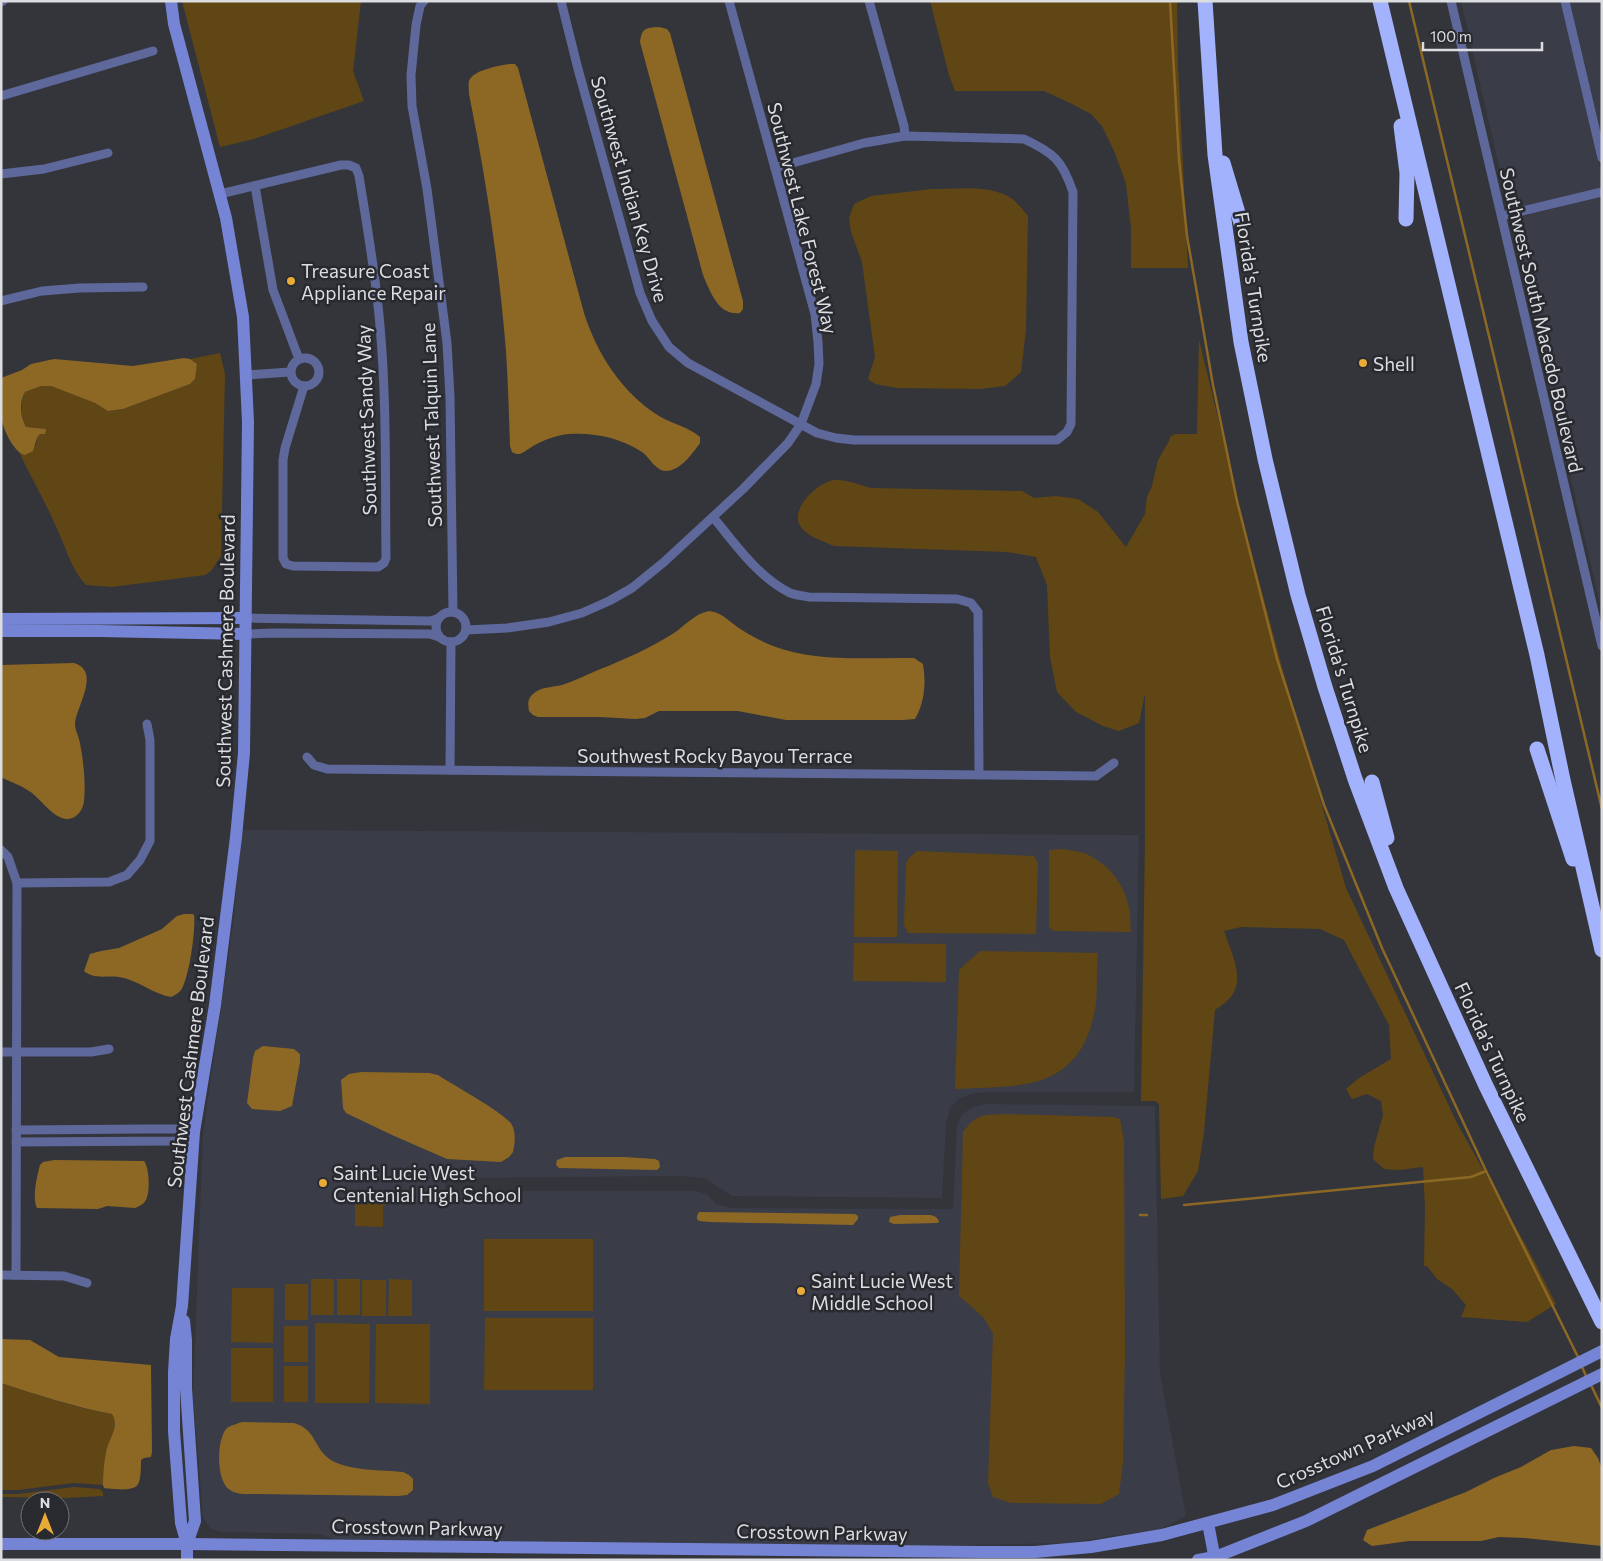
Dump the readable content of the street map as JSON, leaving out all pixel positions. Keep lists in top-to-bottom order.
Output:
{
  "streets": {
    "highway": ["Florida's Turnpike"],
    "street": [
      "Southwest Indian Key Drive",
      "Southwest Lake Forest Way",
      "Southwest South Macedo Boulevard",
      "Southwest Sandy Way",
      "Southwest Talquin Lane",
      "Southwest Cashmere Boulevard",
      "Southwest Rocky Bayou Terrace",
      "Crosstown Parkway"
    ]
  },
  "crossings": [
    ["Southwest Indian Key Drive", "Southwest Lake Forest Way"],
    ["Southwest Lake Forest Way", "Southwest Talquin Lane"],
    ["Southwest Sandy Way", "Southwest Cashmere Boulevard"],
    ["Southwest Cashmere Boulevard", "Crosstown Parkway"]
  ],
  "places": [
    "Treasure Coast Appliance Repair",
    "Shell",
    "Saint Lucie West Centenial High School",
    "Saint Lucie West Middle School"
  ],
  "scale_bar": "100 m",
  "north": "top"
}
